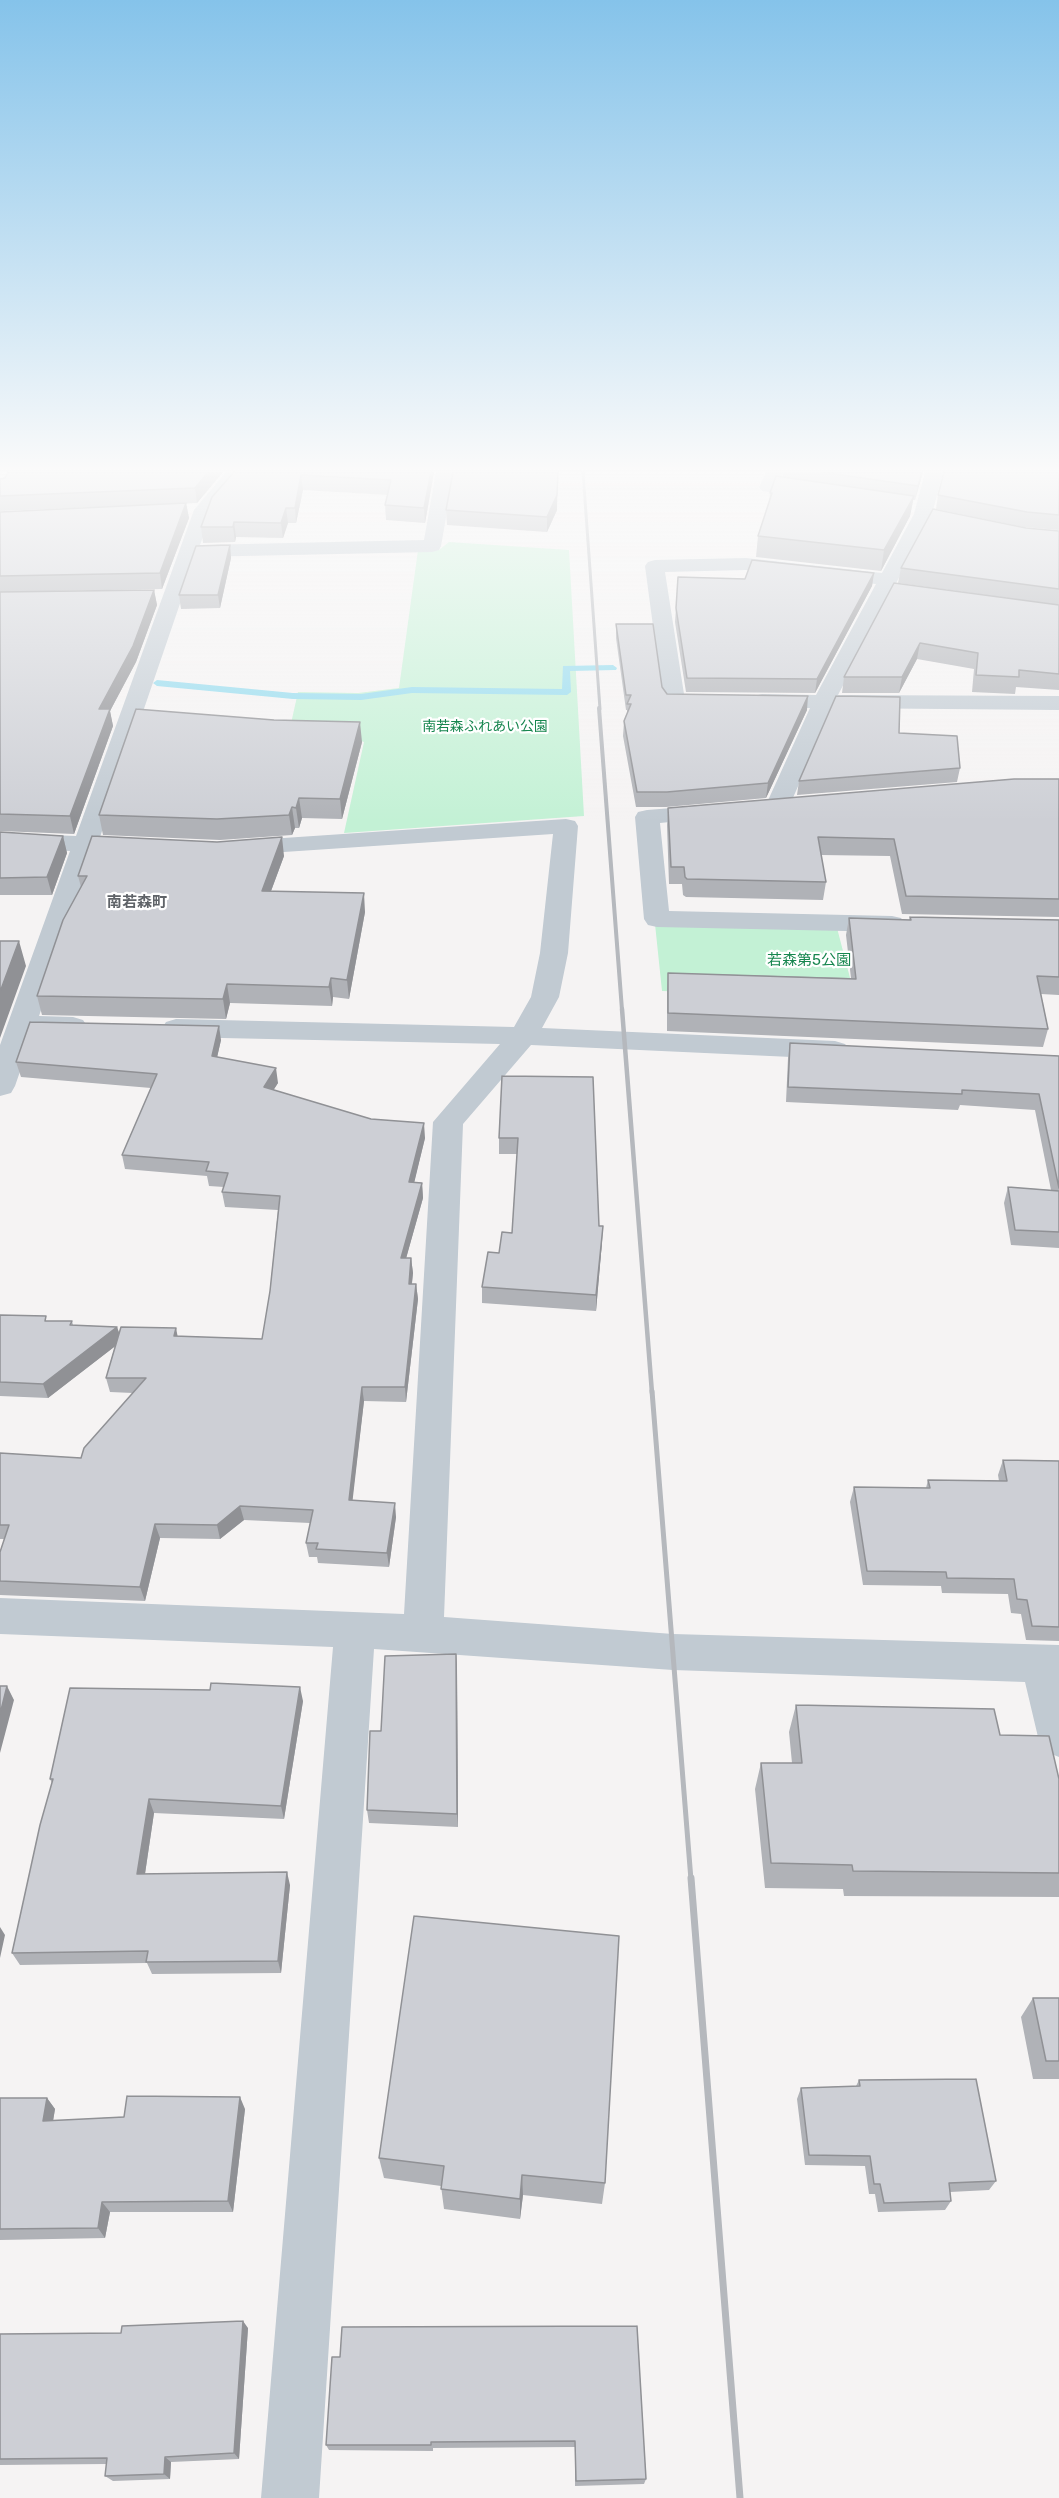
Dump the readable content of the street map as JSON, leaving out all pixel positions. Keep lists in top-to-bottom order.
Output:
{
  "districts": ["南若森町"],
  "parks": ["南若森ふれあい公園", "若森第5公園"]
}
